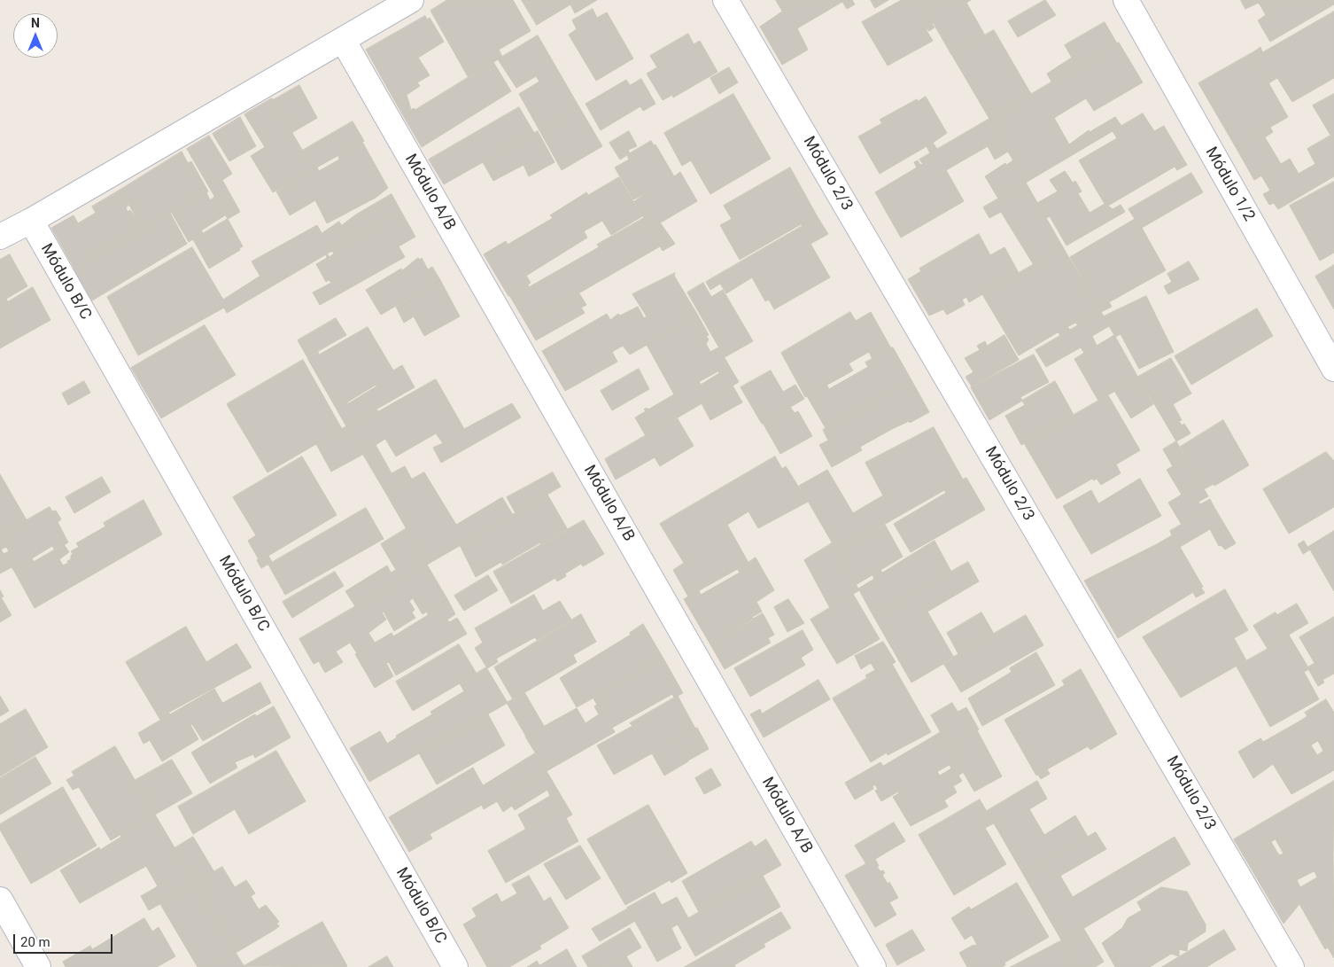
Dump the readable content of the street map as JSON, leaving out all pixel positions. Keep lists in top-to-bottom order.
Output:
{
  "streets": {
    "street": [
      "Módulo 2/3",
      "Módulo 1/2",
      "Módulo A/B",
      "Módulo B/C"
    ]
  },
  "scale_bar": "20 m",
  "north": "top"
}
